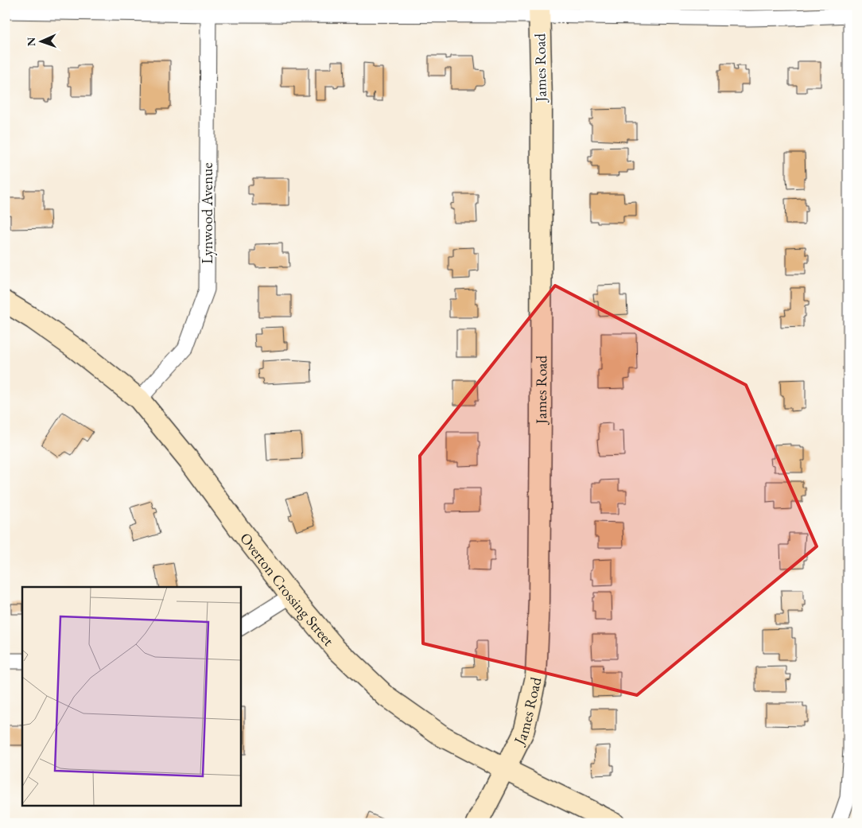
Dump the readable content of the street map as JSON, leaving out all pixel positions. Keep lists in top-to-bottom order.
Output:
{
  "streets": {
    "main road": ["James Road", "Overton Crossing Street"],
    "street": ["Lynwood Avenue"]
  },
  "crossings": [
    ["James Road", "Overton Crossing Street"],
    ["Lynwood Avenue", "Overton Crossing Street"]
  ],
  "north": "left"
}
